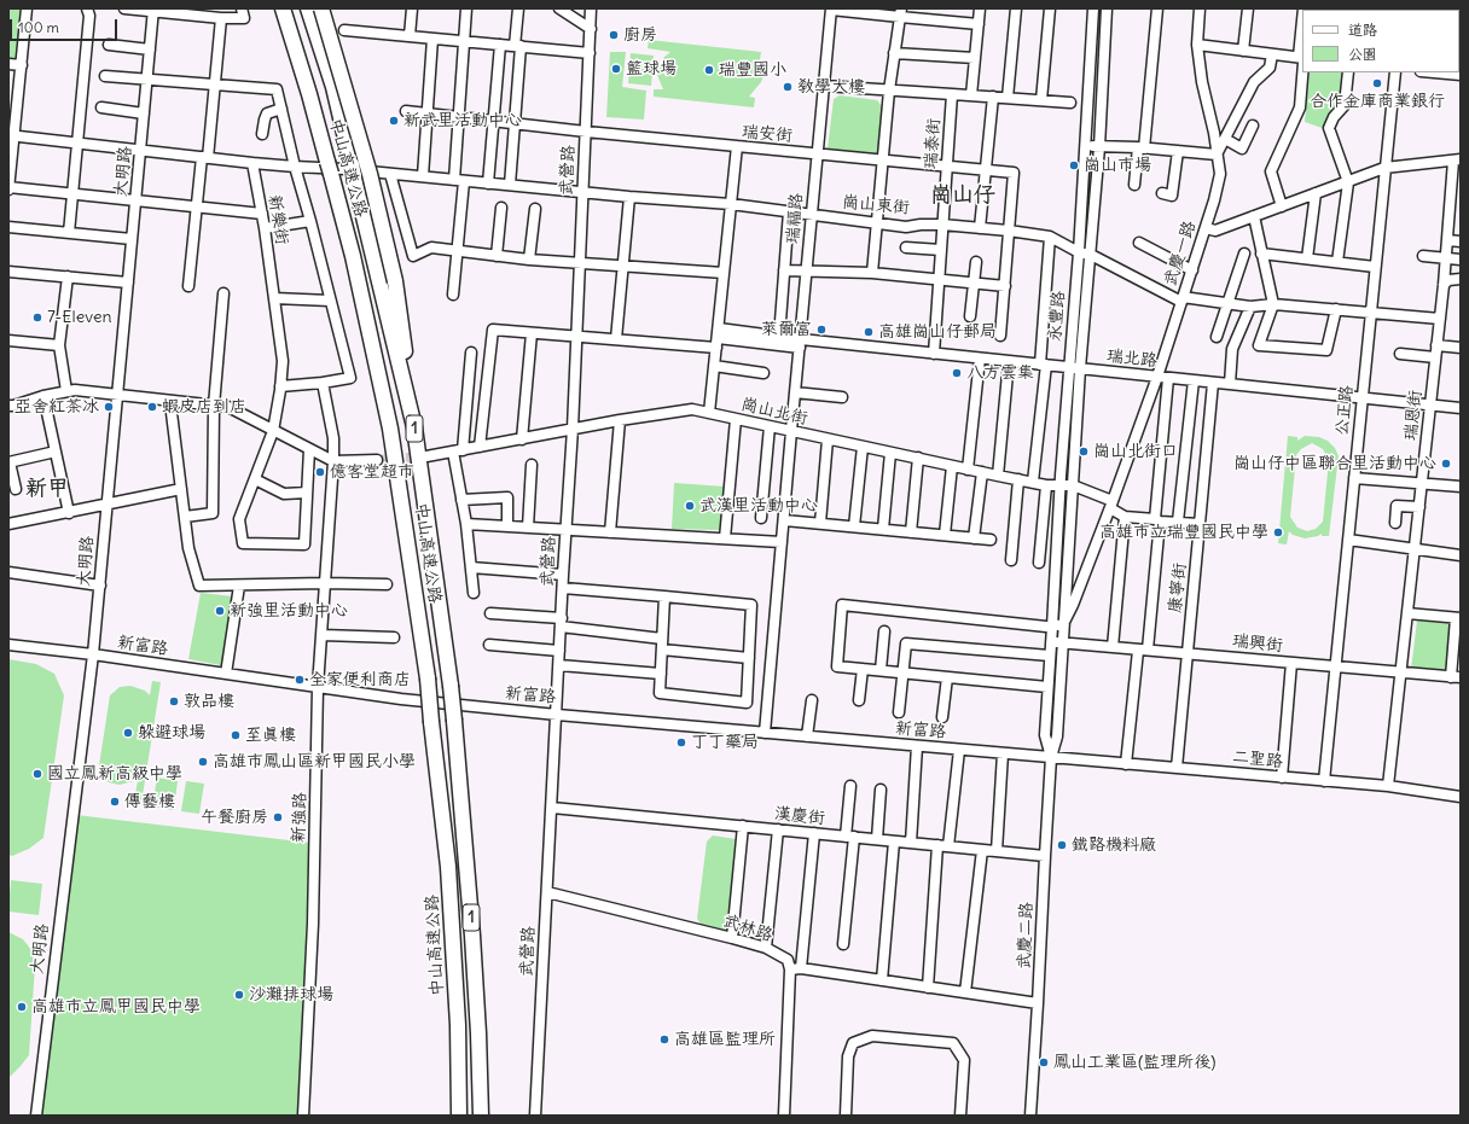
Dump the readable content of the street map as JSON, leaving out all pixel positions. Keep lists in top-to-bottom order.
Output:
{
  "streets": {
    "highway": ["中山高速公路", "1"],
    "street": [
      "瑞安街",
      "瑞泰街",
      "武營路",
      "大明路",
      "崗山東街",
      "瑞福路",
      "新樂街",
      "武慶一路",
      "永豐路",
      "瑞北路",
      "公正路",
      "崗山北街",
      "瑞恩街",
      "康寧街",
      "瑞興街",
      "新富路",
      "二聖路",
      "漢慶街",
      "新強路",
      "武林路",
      "武慶二路"
    ]
  },
  "crossings": [
    ["瑞安街", "瑞泰街"],
    ["瑞安街", "武營路"],
    ["瑞安街", "崗山東街"],
    ["瑞安街", "瑞福路"],
    ["瑞泰街", "崗山東街"],
    ["瑞泰街", "瑞福路"],
    ["瑞泰街", "瑞北路"],
    ["中山高速公路", "崗山東街"],
    ["武營路", "崗山東街"],
    ["武營路", "崗山北街"],
    ["武營路", "新富路"],
    ["武營路", "漢慶街"],
    ["武營路", "武林路"],
    ["大明路", "新富路"],
    ["崗山東街", "瑞福路"],
    ["崗山東街", "新樂街"],
    ["崗山東街", "武慶一路"],
    ["崗山東街", "永豐路"],
    ["崗山東街", "公正路"],
    ["崗山東街", "瑞恩街"],
    ["瑞福路", "瑞北路"],
    ["瑞福路", "崗山北街"],
    ["瑞福路", "新富路"],
    ["武慶一路", "瑞北路"],
    ["武慶一路", "崗山北街"],
    ["武慶一路", "武慶二路"],
    ["永豐路", "瑞北路"],
    ["永豐路", "崗山北街"],
    ["永豐路", "武慶二路"],
    ["瑞北路", "公正路"],
    ["瑞北路", "瑞恩街"],
    ["瑞北路", "康寧街"],
    ["公正路", "瑞興街"],
    ["公正路", "二聖路"],
    ["崗山北街", "武慶二路"],
    ["瑞恩街", "瑞興街"],
    ["瑞恩街", "二聖路"],
    ["康寧街", "瑞興街"],
    ["康寧街", "二聖路"],
    ["瑞興街", "武慶二路"],
    ["新富路", "二聖路"],
    ["新富路", "新強路"],
    ["新富路", "武慶二路"],
    ["二聖路", "武慶二路"],
    ["漢慶街", "武慶二路"]
  ],
  "districts": ["崗山仔", "新甲"],
  "places": [
    "廚房",
    "籃球場",
    "瑞豐國小",
    "合作金庫商業銀行",
    "教學大樓",
    "新武里活動中心",
    "崗山市場",
    "7-Eleven",
    "萊爾富",
    "高雄崗山仔郵局",
    "八方雲集",
    "亞舍紅茶冰",
    "蝦皮店到店",
    "崗山北街口",
    "崗山仔中區聯合里活動中心",
    "億客堂超市",
    "武漢里活動中心",
    "高雄市立瑞豐國民中學",
    "新強里活動中心",
    "全家便利商店",
    "敦品樓",
    "躲避球場",
    "至真樓",
    "丁丁藥局",
    "高雄市鳳山區新甲國民小學",
    "國立鳳新高級中學",
    "傳藝樓",
    "午餐廚房",
    "鐵路機料廠",
    "沙灘排球場",
    "高雄市立鳳甲國民中學",
    "高雄區監理所",
    "鳳山工業區(監理所後)"
  ],
  "legend": ["道路", "公園"],
  "scale_bar": "100 m"
}
